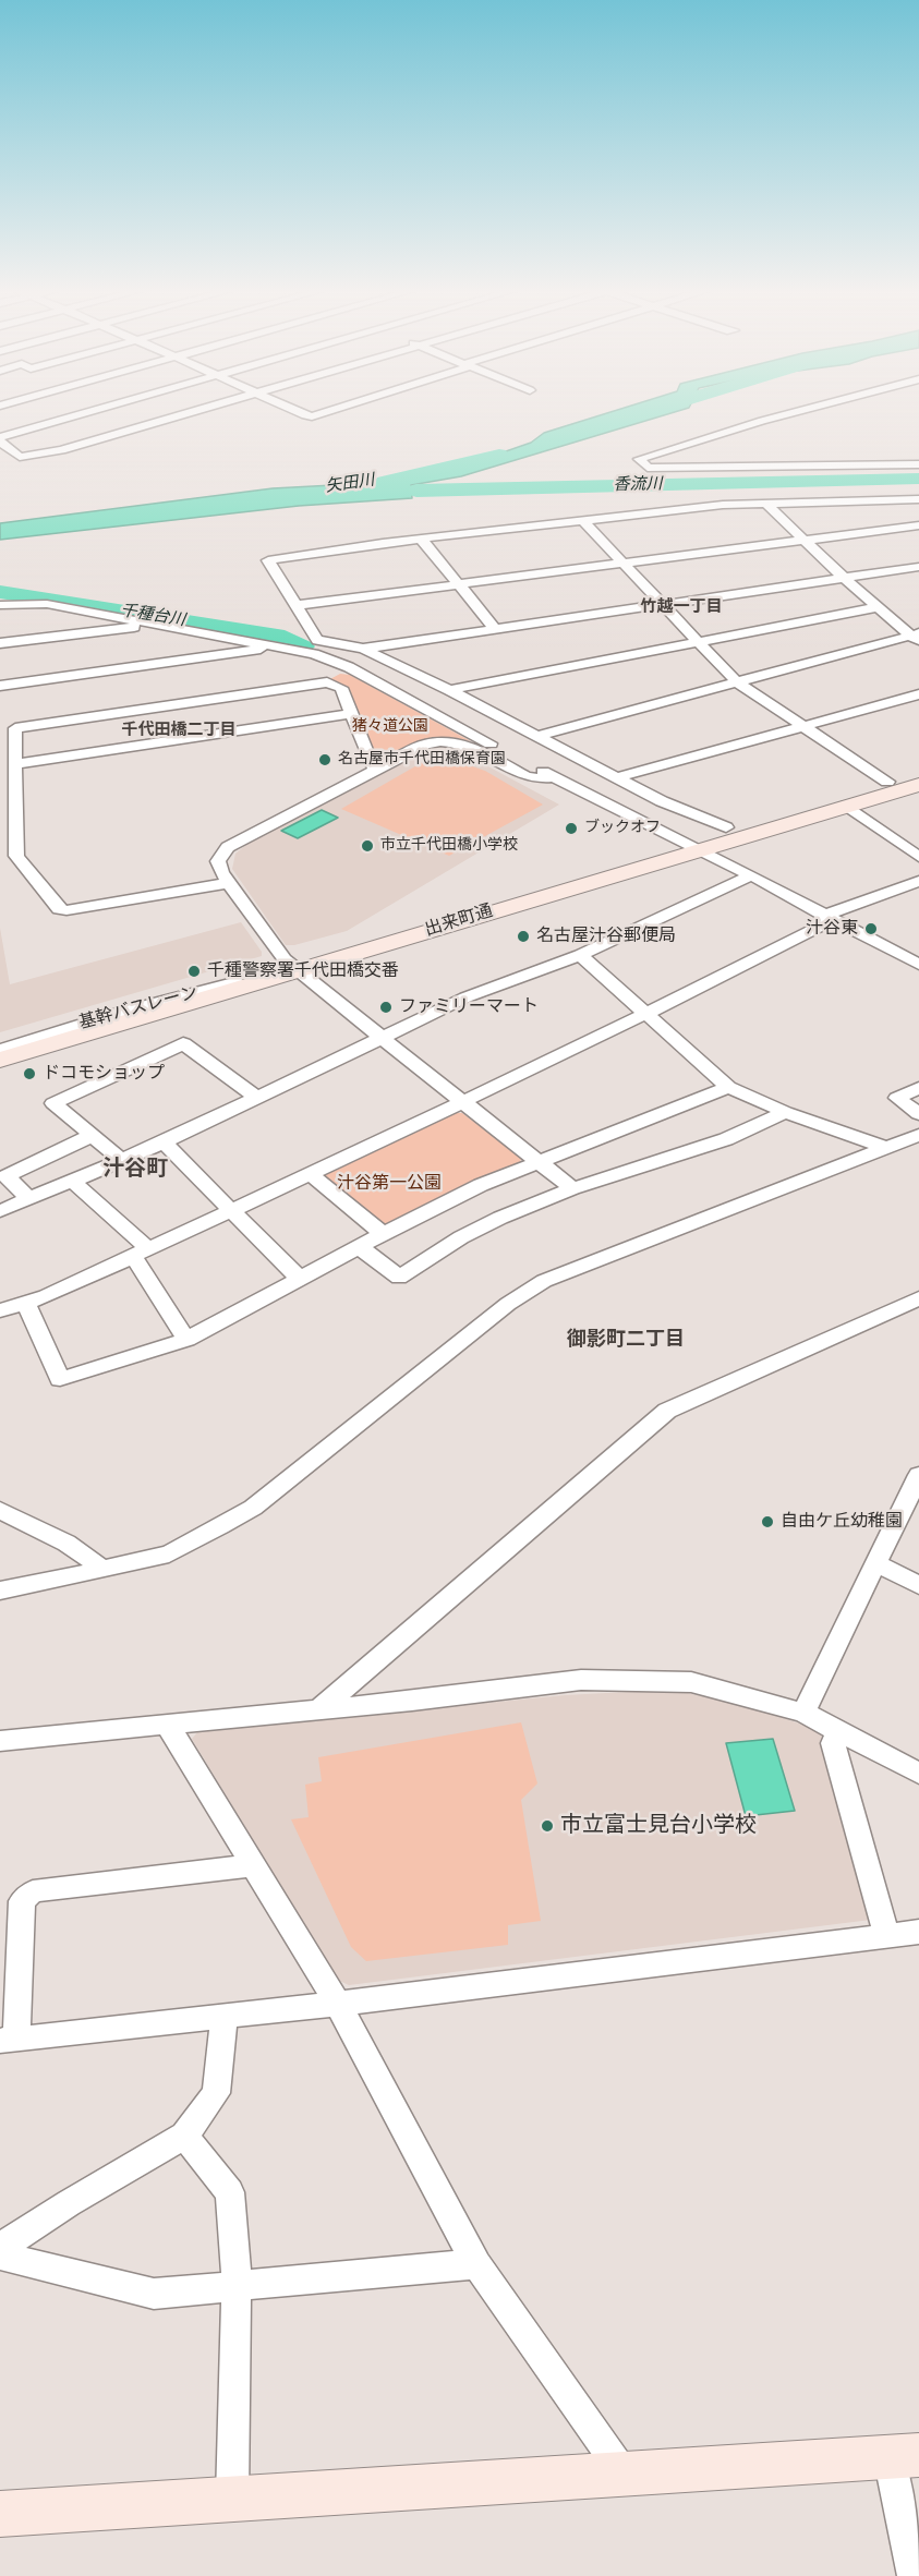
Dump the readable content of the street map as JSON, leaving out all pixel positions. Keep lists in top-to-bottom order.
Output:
{
  "streets": {
    "main road": ["出来町通"],
    "street": ["基幹バスレーン"]
  },
  "crossings": [
    ["出来町通", "基幹バスレーン"]
  ],
  "districts": [
    "竹越一丁目",
    "千代田橋二丁目",
    "汁谷町",
    "御影町二丁目"
  ],
  "water": ["矢田川", "香流川", "千種台川"],
  "parks": ["猪々道公園", "汁谷第一公園"],
  "places": [
    "名古屋市千代田橋保育園",
    "ブックオフ",
    "市立千代田橋小学校",
    "汁谷東",
    "名古屋汁谷郵便局",
    "千種警察署千代田橋交番",
    "ファミリーマート",
    "ドコモショップ",
    "自由ケ丘幼稚園",
    "市立富士見台小学校"
  ]
}
